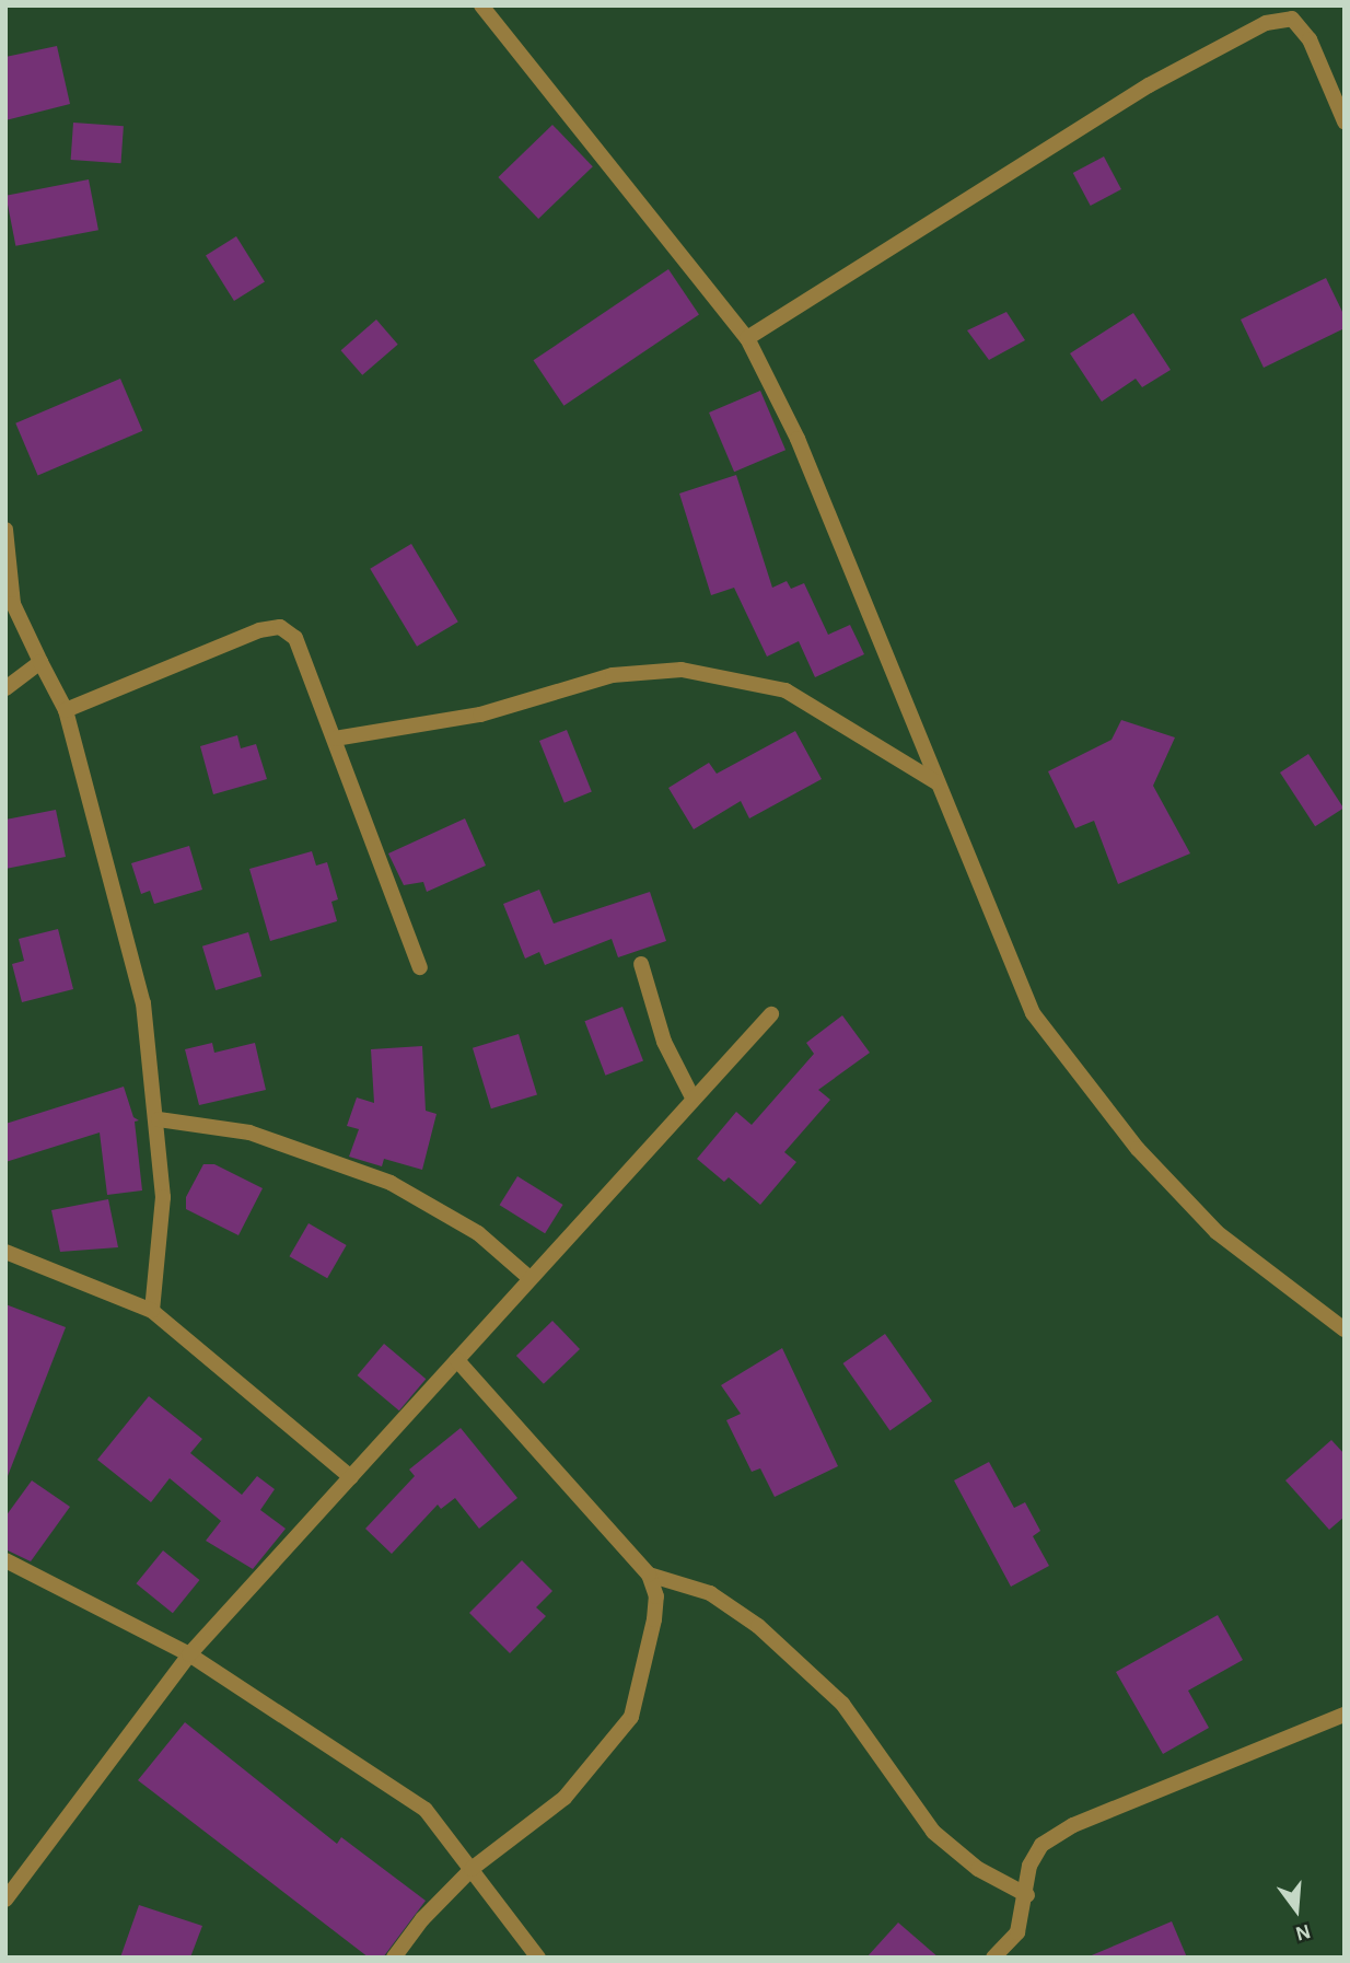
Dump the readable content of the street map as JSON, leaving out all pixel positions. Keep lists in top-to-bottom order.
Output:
{
  "north": "bottom"
}
